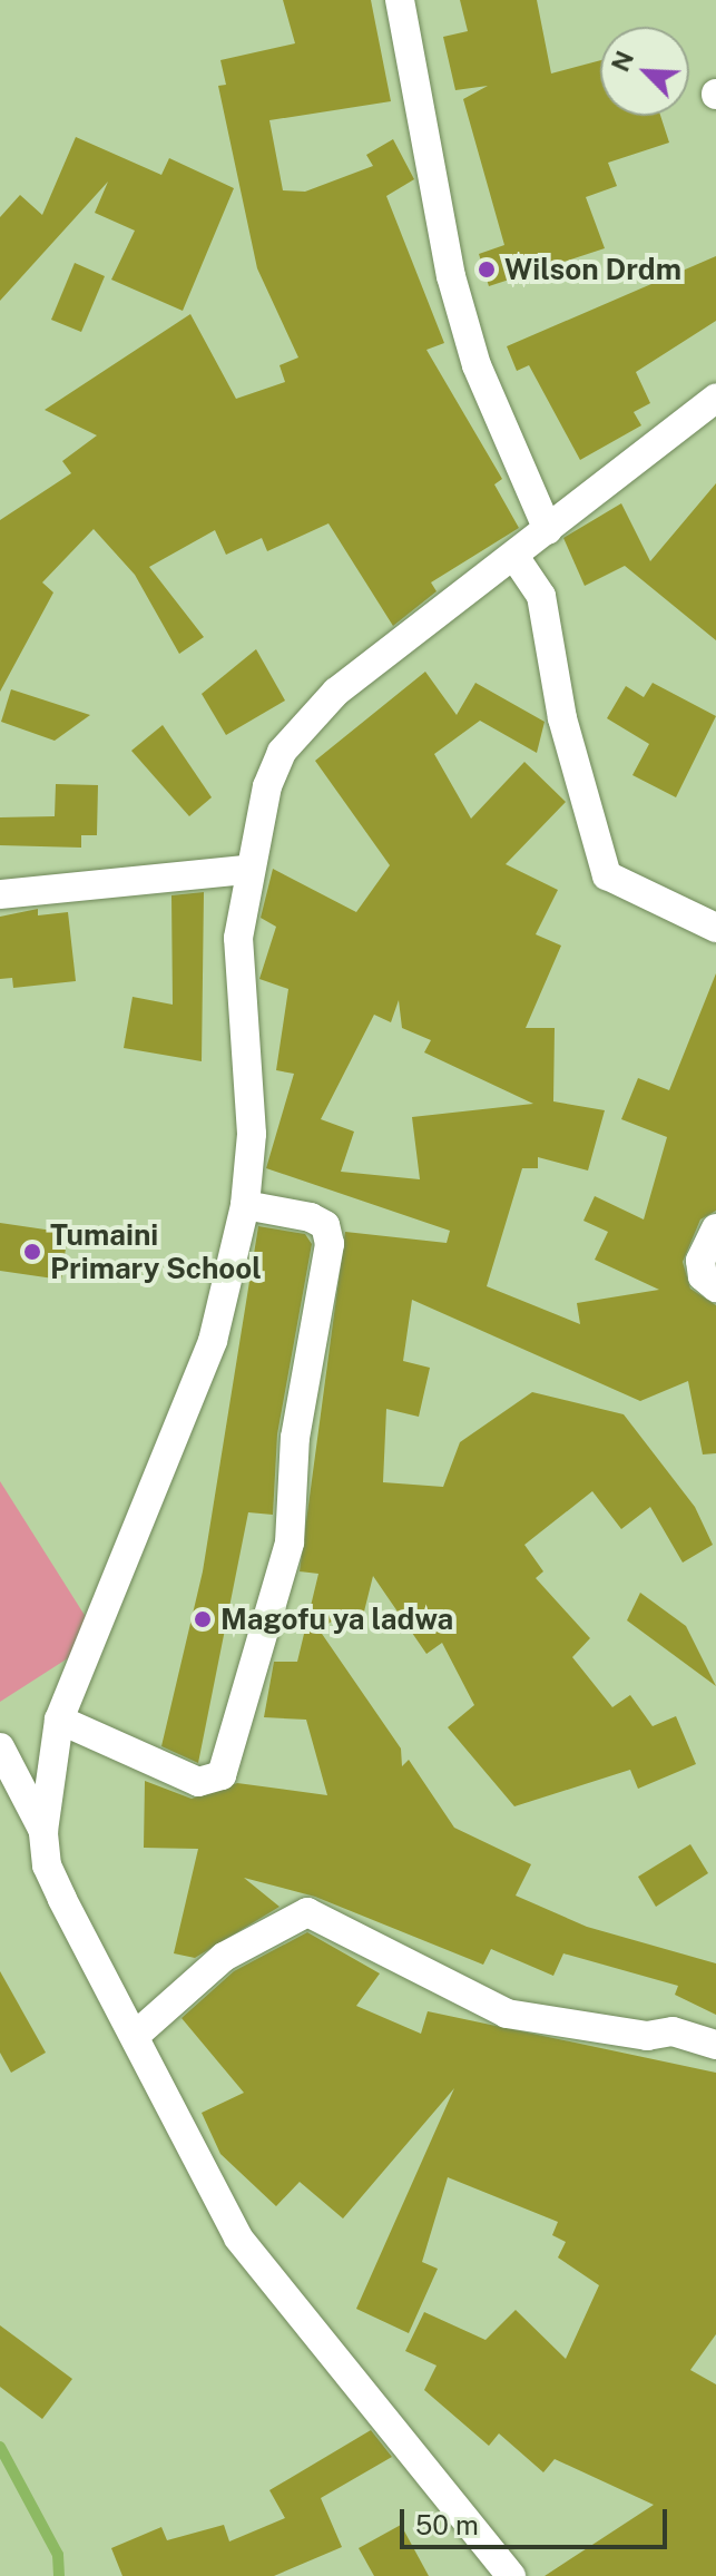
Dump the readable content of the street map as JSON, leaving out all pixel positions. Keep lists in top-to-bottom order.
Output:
{
  "places": ["Wilson Drdm", "Tumaini Primary School", "Magofu ya ladwa"],
  "scale_bar": "50 m",
  "north": "top left"
}
